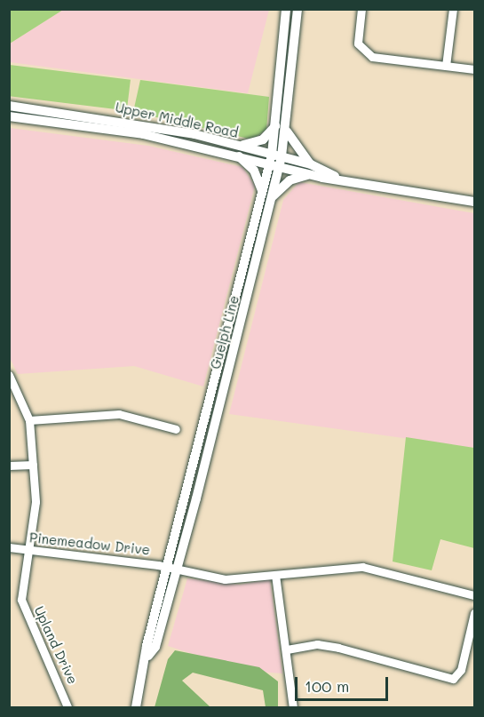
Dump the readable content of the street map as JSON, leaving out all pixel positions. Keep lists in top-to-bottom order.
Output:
{
  "streets": {
    "main road": ["Upper Middle Road", "Guelph Line"],
    "street": ["Pinemeadow Drive", "Upland Drive"]
  },
  "crossings": [
    ["Upper Middle Road", "Guelph Line"],
    ["Guelph Line", "Pinemeadow Drive"],
    ["Pinemeadow Drive", "Upland Drive"]
  ],
  "scale_bar": "100 m"
}
